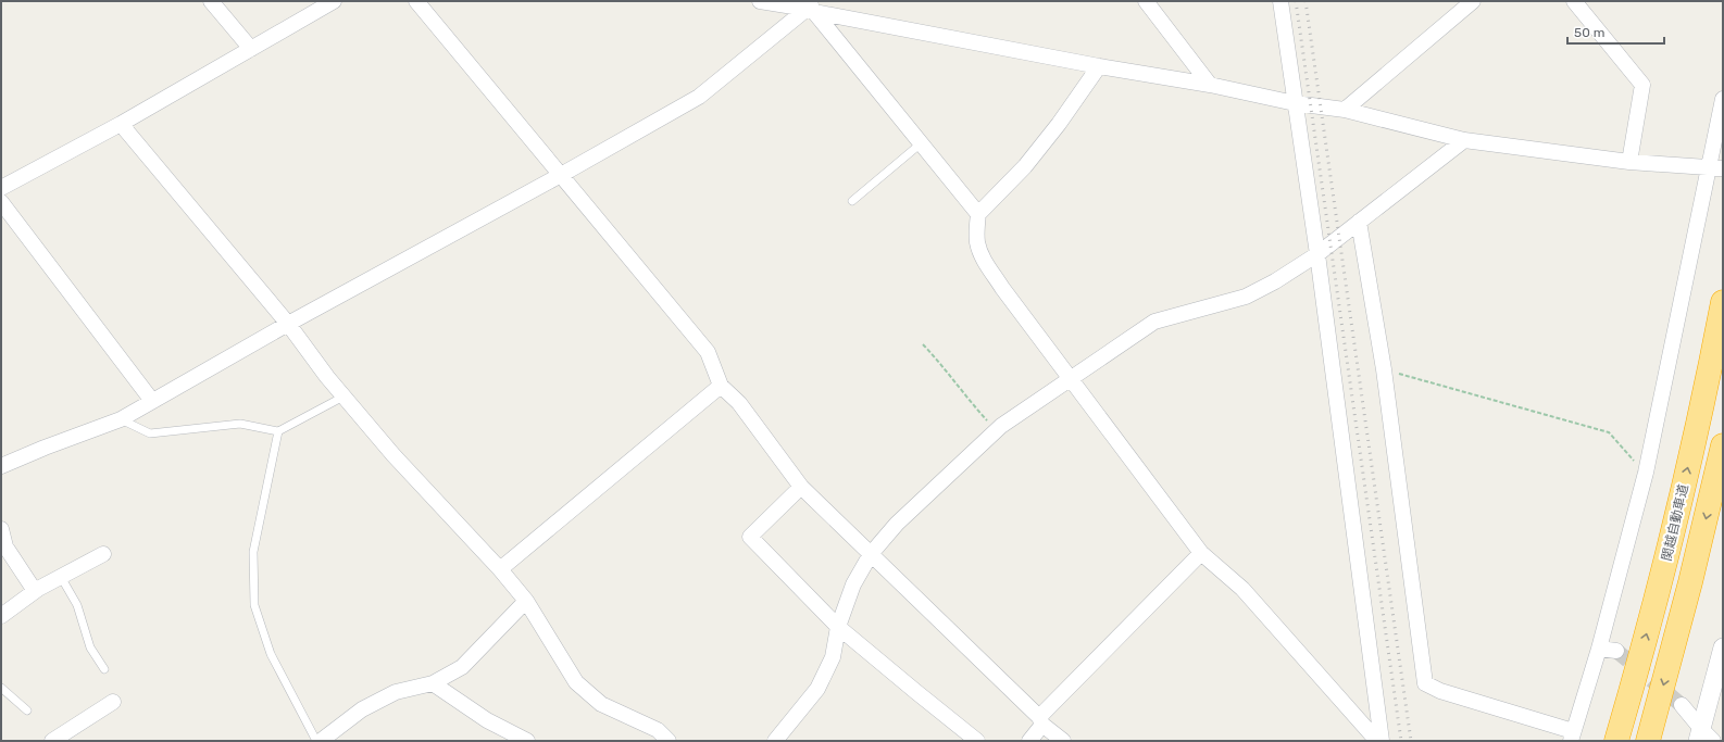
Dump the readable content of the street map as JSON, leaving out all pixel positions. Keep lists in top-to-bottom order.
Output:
{
  "streets": {
    "highway": ["関越自動車道"]
  },
  "scale_bar": "50 m"
}
